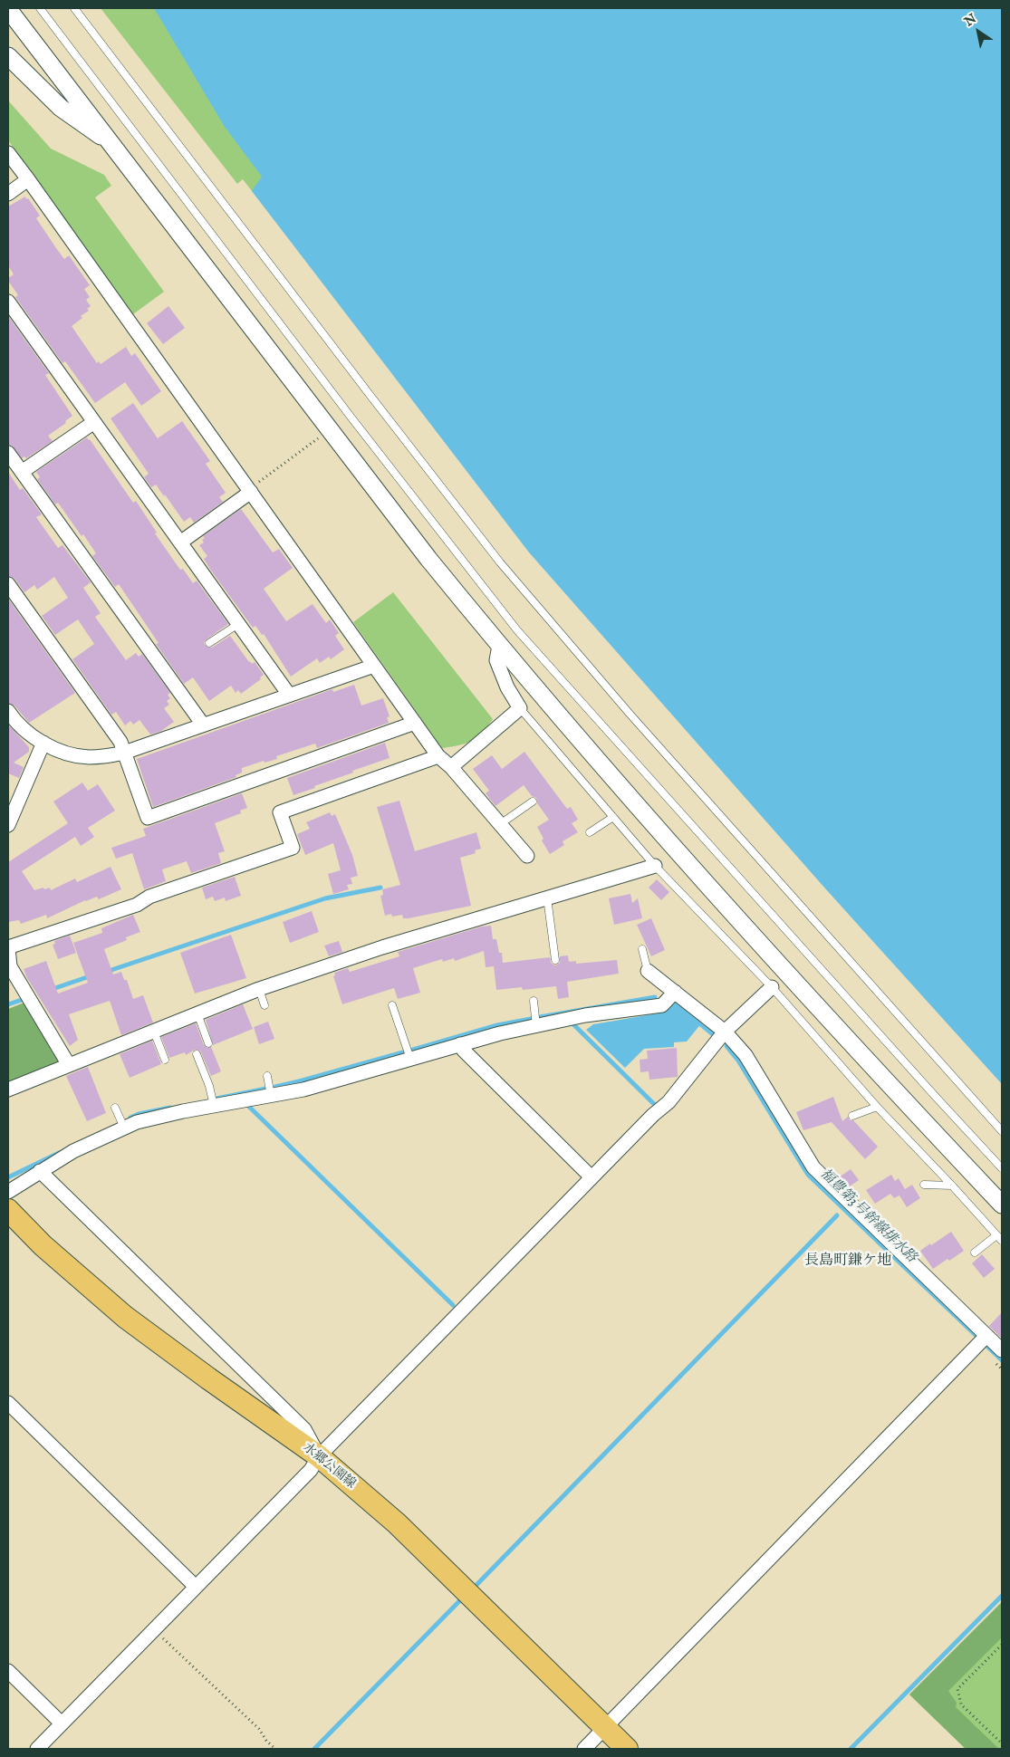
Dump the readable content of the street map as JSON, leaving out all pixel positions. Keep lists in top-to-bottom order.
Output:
{
  "streets": {
    "main road": ["水郷公園線"]
  },
  "districts": ["長島町鎌ケ地"],
  "water": ["福豊第3号幹線排水路"],
  "north": "top left"
}
